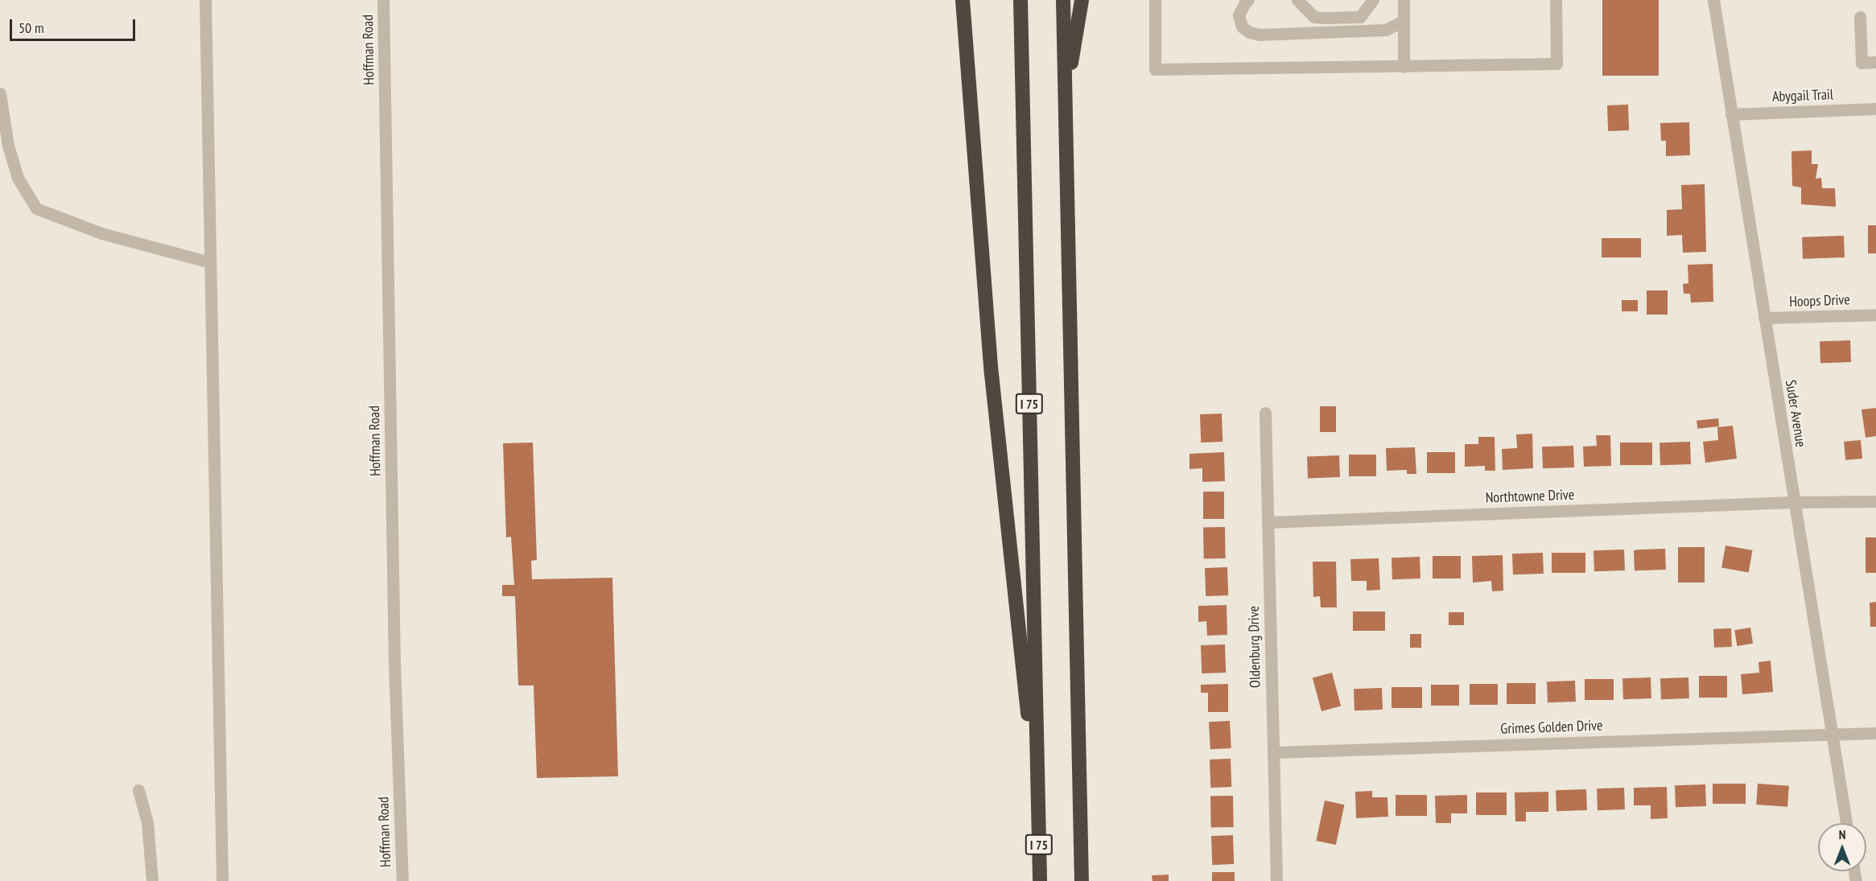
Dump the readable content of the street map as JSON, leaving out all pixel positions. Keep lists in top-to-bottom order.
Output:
{
  "streets": {
    "highway": ["I 75"],
    "street": [
      "Hoffman Road",
      "Abygail Trail",
      "Hoops Drive",
      "Suder Avenue",
      "Northtowne Drive",
      "Oldenburg Drive",
      "Grimes Golden Drive"
    ]
  },
  "crossings": [
    ["Abygail Trail", "Suder Avenue"],
    ["Hoops Drive", "Suder Avenue"],
    ["Suder Avenue", "Northtowne Drive"],
    ["Suder Avenue", "Grimes Golden Drive"],
    ["Northtowne Drive", "Oldenburg Drive"],
    ["Oldenburg Drive", "Grimes Golden Drive"]
  ],
  "scale_bar": "50 m",
  "north": "top"
}
